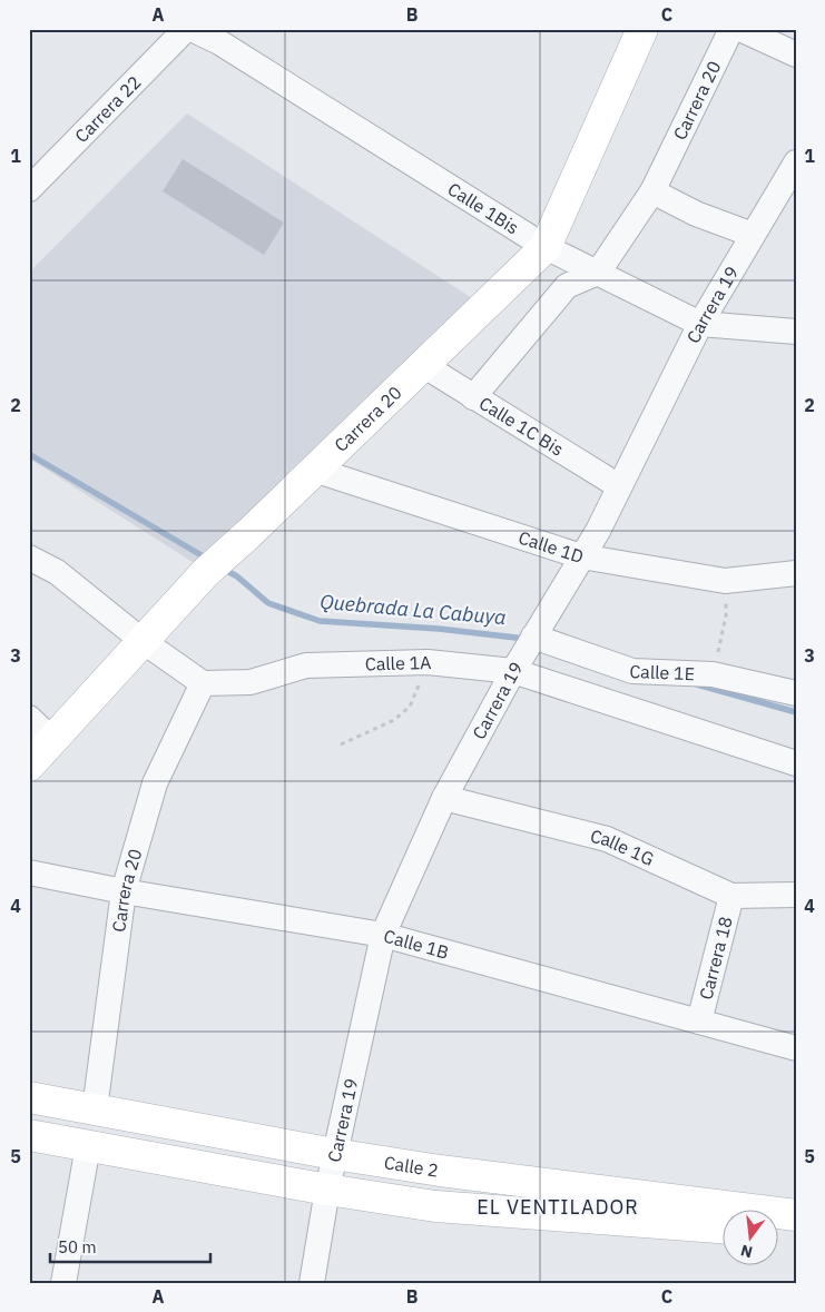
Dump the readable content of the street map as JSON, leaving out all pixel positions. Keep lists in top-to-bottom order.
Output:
{
  "streets": {
    "street": [
      "Carrera 20",
      "Carrera 22",
      "Calle 1Bis",
      "Carrera 19",
      "Calle 1C Bis",
      "Calle 1D",
      "Calle 1A",
      "Calle 1E",
      "Calle 1G",
      "Calle 1B",
      "Carrera 18",
      "Calle 2"
    ]
  },
  "crossings": [
    ["Carrera 20", "Calle 1Bis"],
    ["Carrera 20", "Calle 1C Bis"],
    ["Carrera 20", "Calle 1D"],
    ["Carrera 20", "Calle 1A"],
    ["Carrera 20", "Calle 1B"],
    ["Carrera 20", "Calle 2"],
    ["Calle 1Bis", "Carrera 19"],
    ["Carrera 19", "Calle 1C Bis"],
    ["Carrera 19", "Calle 1D"],
    ["Carrera 19", "Calle 1A"],
    ["Carrera 19", "Calle 1E"],
    ["Carrera 19", "Calle 1G"],
    ["Carrera 19", "Calle 1B"],
    ["Carrera 19", "Calle 2"],
    ["Calle 1A", "Calle 1E"],
    ["Calle 1G", "Carrera 18"],
    ["Calle 1B", "Carrera 18"]
  ],
  "districts": ["EL VENTILADOR"],
  "water": ["Quebrada La Cabuya"],
  "scale_bar": "50 m",
  "north": "bottom",
  "grid": {
    "columns": ["A", "B", "C"],
    "rows": [
      "1",
      "2",
      "3",
      "4",
      "5"
    ]
  }
}
